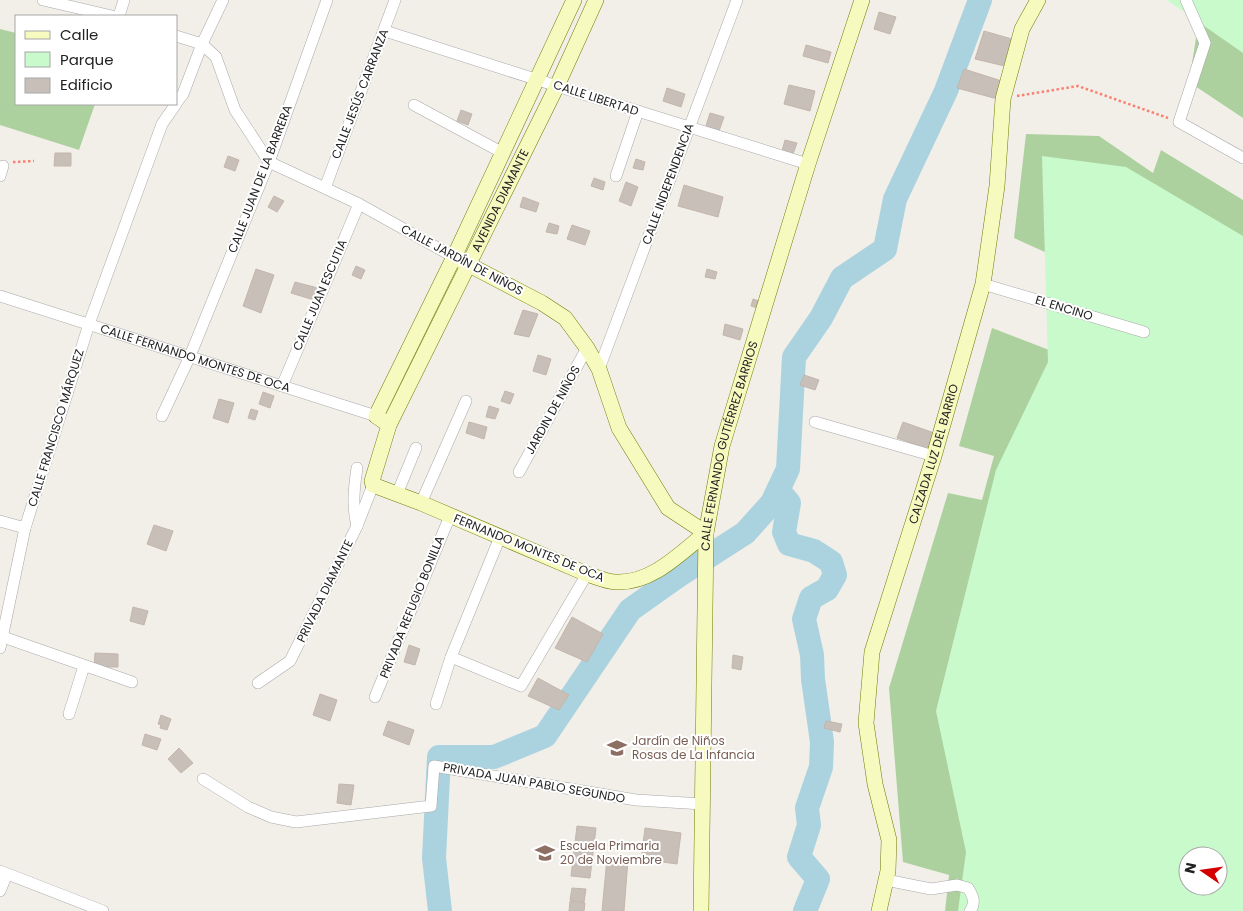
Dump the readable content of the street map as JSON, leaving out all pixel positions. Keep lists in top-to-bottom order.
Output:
{
  "streets": {
    "main road": [
      "AVENIDA DIAMANTE",
      "CALLE JARDÍN DE NIÑOS",
      "CALLE FERNANDO MONTES DE OCA",
      "CALLE FERNANDO GUTIÉRREZ BARRIOS",
      "CALZADA LUZ DEL BARRIO",
      "FERNANDO MONTES DE OCA"
    ],
    "street": [
      "CALLE JESÚS CARRANZA",
      "CALLE LIBERTAD",
      "CALLE JUAN DE LA BARRERA",
      "CALLE INDEPENDENCIA",
      "CALLE JUAN ESCUTIA",
      "EL ENCINO",
      "JARDIN DE NIÑOS",
      "CALLE FRANCISCO MÁRQUEZ",
      "PRIVADA DIAMANTE",
      "PRIVADA REFUGIO BONILLA",
      "PRIVADA JUAN PABLO SEGUNDO"
    ]
  },
  "crossings": [
    ["CALLE JESÚS CARRANZA", "CALLE LIBERTAD"],
    ["CALLE JESÚS CARRANZA", "CALLE JARDÍN DE NIÑOS"],
    ["CALLE LIBERTAD", "CALLE INDEPENDENCIA"],
    ["CALLE LIBERTAD", "AVENIDA DIAMANTE"],
    ["CALLE LIBERTAD", "CALLE FERNANDO GUTIÉRREZ BARRIOS"],
    ["CALLE JUAN DE LA BARRERA", "CALLE JARDÍN DE NIÑOS"],
    ["CALLE JUAN DE LA BARRERA", "CALLE FERNANDO MONTES DE OCA"],
    ["CALLE INDEPENDENCIA", "CALLE JARDÍN DE NIÑOS"],
    ["AVENIDA DIAMANTE", "CALLE JARDÍN DE NIÑOS"],
    ["AVENIDA DIAMANTE", "CALLE FERNANDO MONTES DE OCA"],
    ["AVENIDA DIAMANTE", "FERNANDO MONTES DE OCA"],
    ["AVENIDA DIAMANTE", "PRIVADA DIAMANTE"],
    ["CALLE JARDÍN DE NIÑOS", "CALLE JUAN ESCUTIA"],
    ["CALLE JARDÍN DE NIÑOS", "JARDIN DE NIÑOS"],
    ["CALLE JARDÍN DE NIÑOS", "CALLE FERNANDO GUTIÉRREZ BARRIOS"],
    ["CALLE JARDÍN DE NIÑOS", "FERNANDO MONTES DE OCA"],
    ["CALLE JUAN ESCUTIA", "CALLE FERNANDO MONTES DE OCA"],
    ["EL ENCINO", "CALZADA LUZ DEL BARRIO"],
    ["CALLE FERNANDO MONTES DE OCA", "CALLE FRANCISCO MÁRQUEZ"],
    ["CALLE FERNANDO GUTIÉRREZ BARRIOS", "FERNANDO MONTES DE OCA"],
    ["CALLE FERNANDO GUTIÉRREZ BARRIOS", "PRIVADA JUAN PABLO SEGUNDO"],
    ["FERNANDO MONTES DE OCA", "PRIVADA DIAMANTE"],
    ["FERNANDO MONTES DE OCA", "PRIVADA REFUGIO BONILLA"]
  ],
  "places": {
    "school or university": ["Jardín de Niños Rosas de La Infancia", "Escuela Primaria 20 de Noviembre"]
  },
  "legend": ["Calle", "Parque", "Edificio"],
  "north": "left"
}
